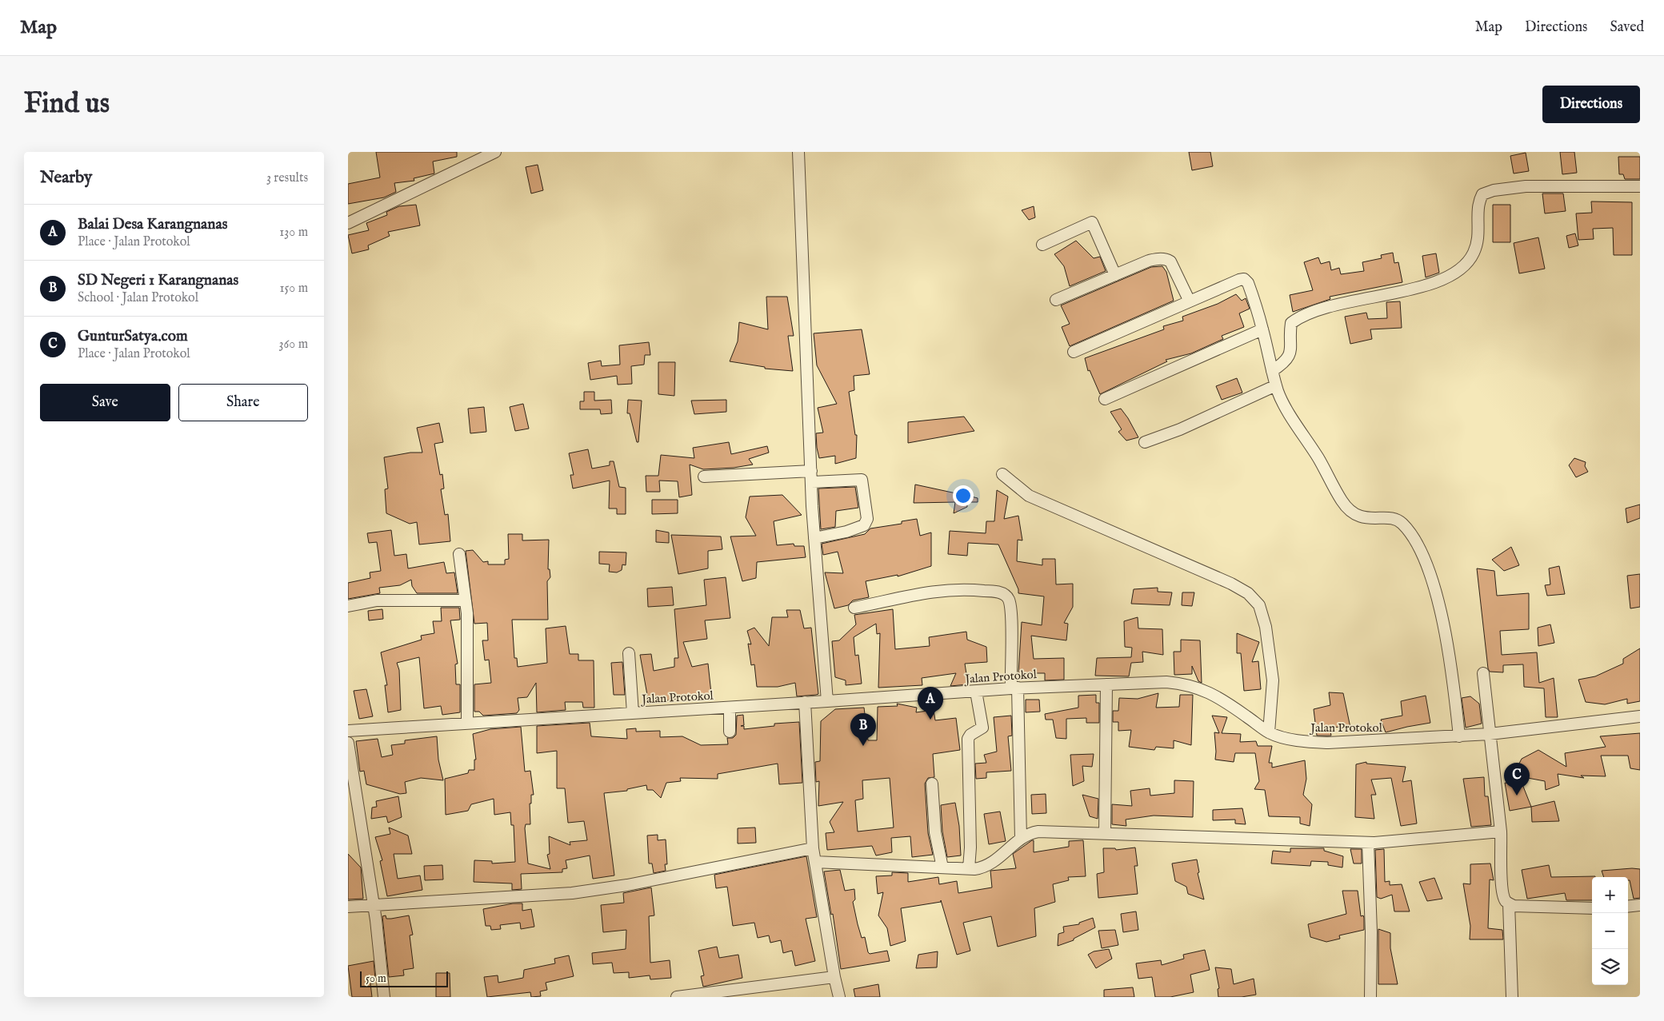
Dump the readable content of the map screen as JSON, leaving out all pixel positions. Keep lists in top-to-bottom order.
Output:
{
  "streets": {
    "street": ["Jalan Protokol"]
  },
  "scale_bar": "50 m",
  "page": {
    "header": "Map",
    "nav": ["Map", "Directions", "Saved"],
    "buttons": [
      "Directions",
      ["Save", "Share"]
    ],
    "title": "Find us",
    "heading": ["Nearby", "3 results"],
    "list": [
      {
        "mark": "A",
        "name": "Balai Desa Karangnanas",
        "note": "Place · Jalan Protokol",
        "value": "130 m"
      },
      {
        "mark": "B",
        "name": "SD Negeri 1 Karangnanas",
        "note": "School · Jalan Protokol",
        "value": "150 m"
      },
      {
        "mark": "C",
        "name": "GunturSatya.com",
        "note": "Place · Jalan Protokol",
        "value": "360 m"
      }
    ],
    "pins": ["A", "B", "C"],
    "map_buttons": ["+", "−"],
    "scale": "50 m"
  }
}
